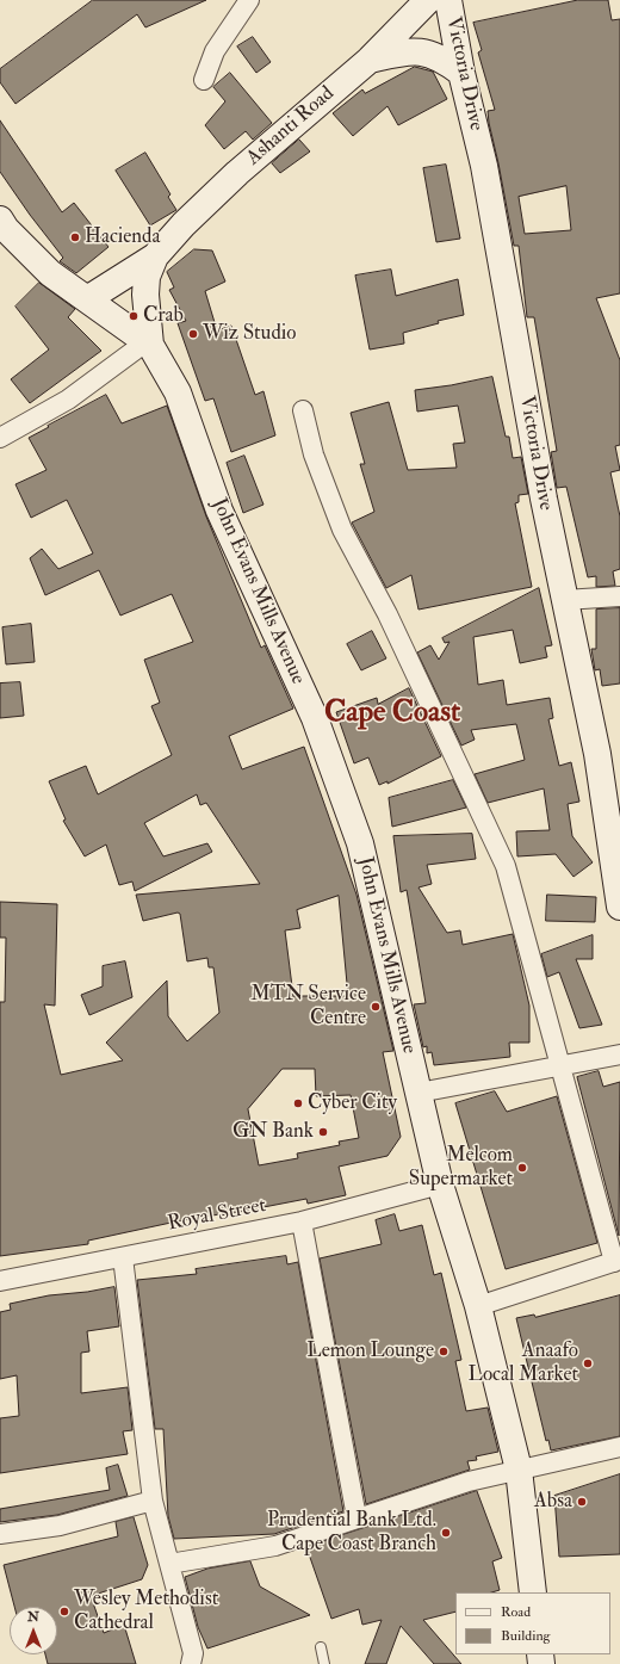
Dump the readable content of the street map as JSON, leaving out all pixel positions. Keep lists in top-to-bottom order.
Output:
{
  "streets": {
    "street": [
      "Victoria Drive",
      "Ashanti Road",
      "John Evans Mills Avenue",
      "Royal Street"
    ]
  },
  "crossings": [
    ["Ashanti Road", "John Evans Mills Avenue"],
    ["John Evans Mills Avenue", "Royal Street"]
  ],
  "districts": ["Cape Coast"],
  "places": [
    "Hacienda",
    "Crab",
    "Wiz Studio",
    "MTN Service Centre",
    "Cyber City",
    "GN Bank",
    "Melcom Supermarket",
    "Lemon Lounge",
    "Anaafo Local Market",
    "Absa",
    "Prudential Bank Ltd. Cape Coast Branch",
    "Wesley Methodist Cathedral"
  ],
  "legend": ["Road", "Building"],
  "north": "top"
}
